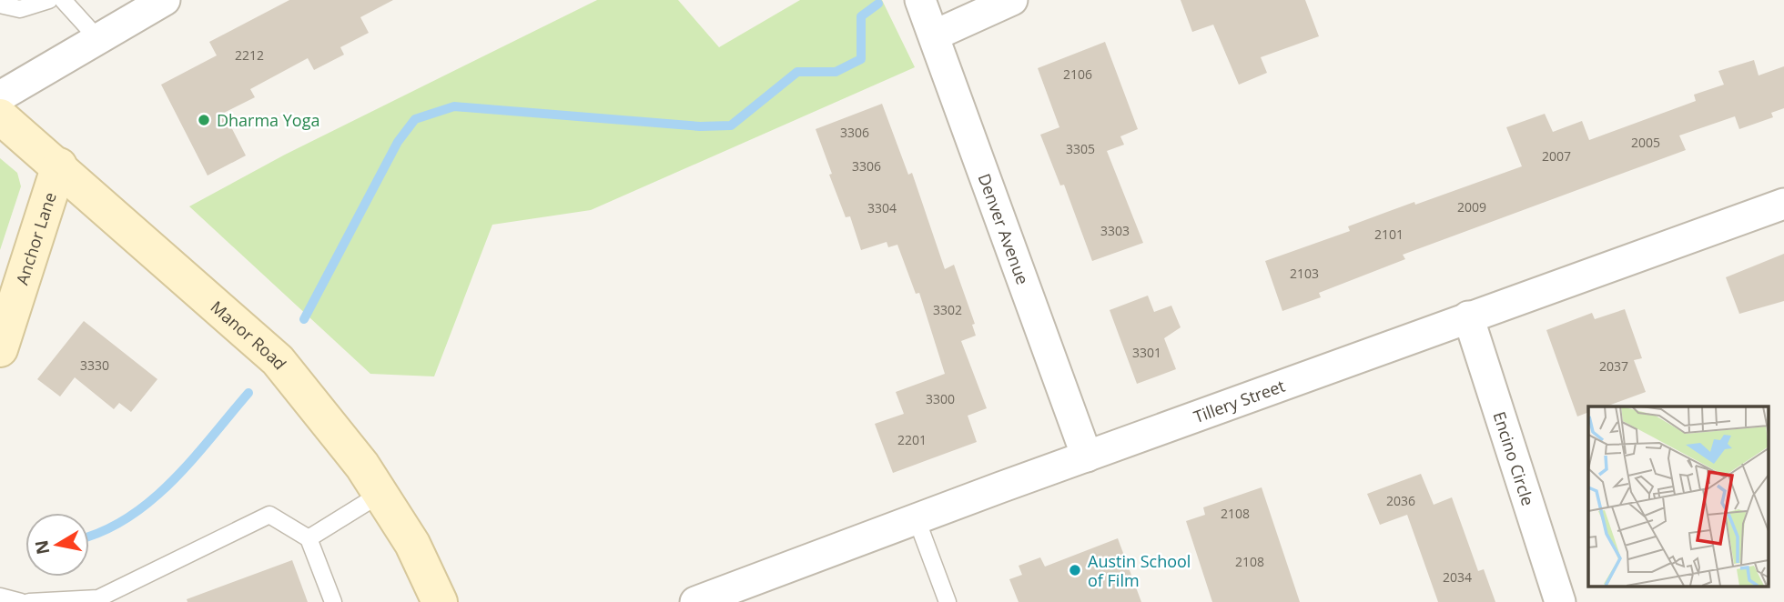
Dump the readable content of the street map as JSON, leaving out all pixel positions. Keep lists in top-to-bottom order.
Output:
{
  "streets": {
    "main road": ["Anchor Lane", "Manor Road"],
    "street": ["Denver Avenue", "Tillery Street", "Encino Circle"]
  },
  "crossings": [
    ["Denver Avenue", "Tillery Street"],
    ["Anchor Lane", "Manor Road"],
    ["Tillery Street", "Encino Circle"]
  ],
  "places": ["Dharma Yoga", "Austin School of Film"],
  "house_numbers": [
    "2212",
    "2106",
    "3306",
    "2005",
    "3305",
    "2007",
    "3306",
    "2009",
    "3304",
    "3303",
    "2101",
    "2103",
    "3302",
    "3301",
    "3330",
    "2037",
    "3300",
    "2201",
    "2036",
    "2108",
    "2108",
    "2034"
  ],
  "north": "left"
}
